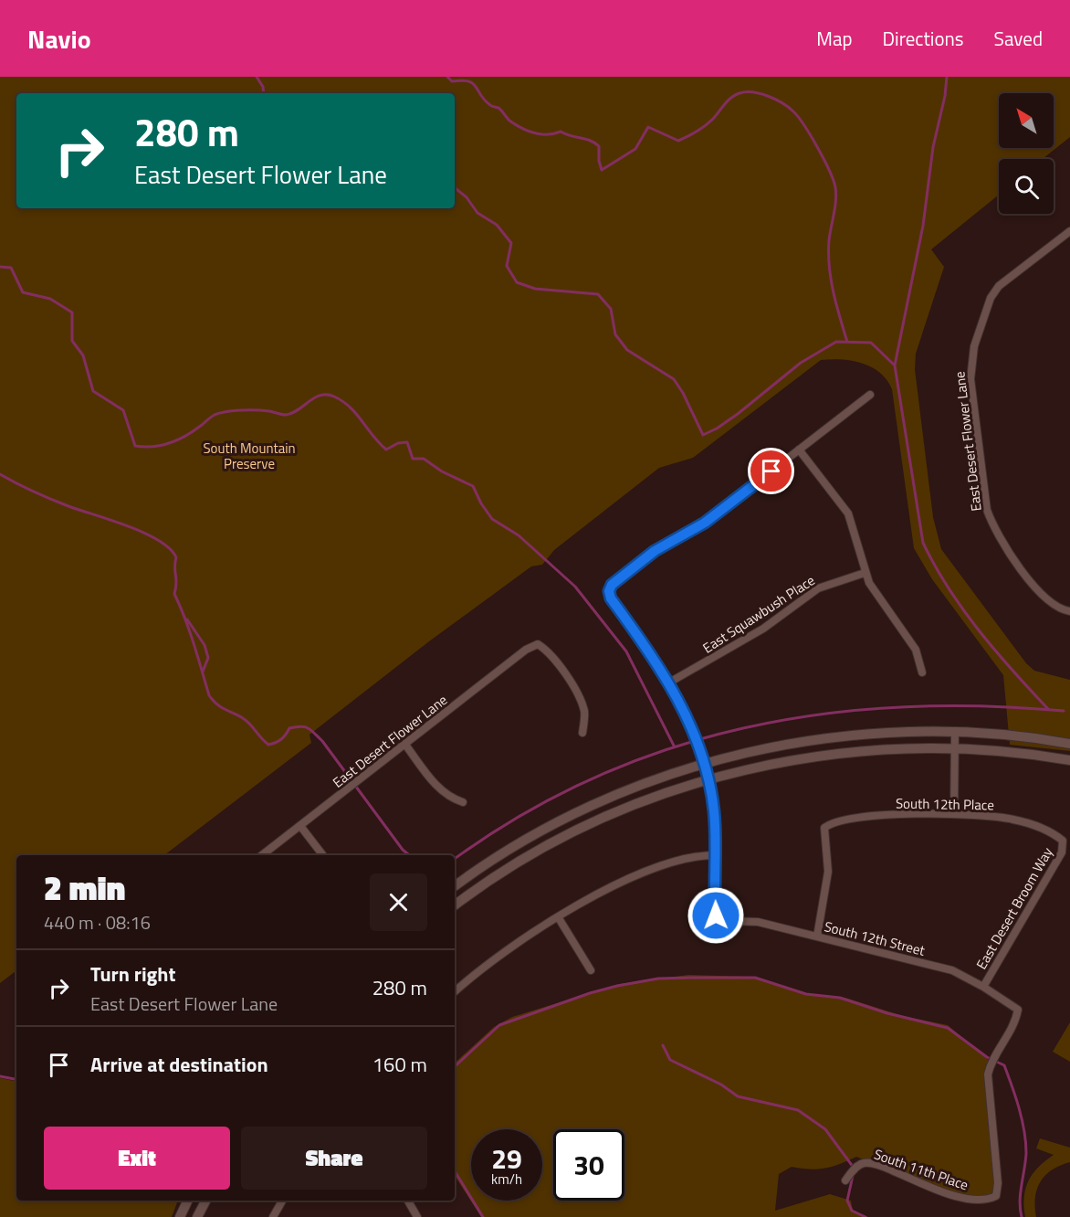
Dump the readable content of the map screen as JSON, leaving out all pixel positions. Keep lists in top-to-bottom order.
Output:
{
  "streets": {
    "street": [
      "East Desert Flower Lane",
      "East Squawbush Place",
      "South 12th Place",
      "East Desert Broom Way",
      "South 12th Street",
      "South 11th Place"
    ]
  },
  "crossings": [
    ["South 12th Place", "East Desert Broom Way"],
    ["South 12th Place", "South 12th Street"],
    ["East Desert Broom Way", "South 12th Street"],
    ["South 12th Street", "South 11th Place"]
  ],
  "parks": ["South Mountain Preserve"],
  "north": "top left",
  "page": {
    "header": "Navio",
    "nav": ["Map", "Directions", "Saved"],
    "turn": ["280 m", "East Desert Flower Lane"],
    "heading": ["2 min", "440 m · 08:16"],
    "list": [
      {
        "name": "Turn right",
        "note": "East Desert Flower Lane",
        "value": "280 m"
      },
      {
        "name": "Arrive at destination",
        "value": "160 m"
      }
    ],
    "buttons": ["Exit", "Share"],
    "speed": "29 km/h",
    "limit": "30"
  }
}
